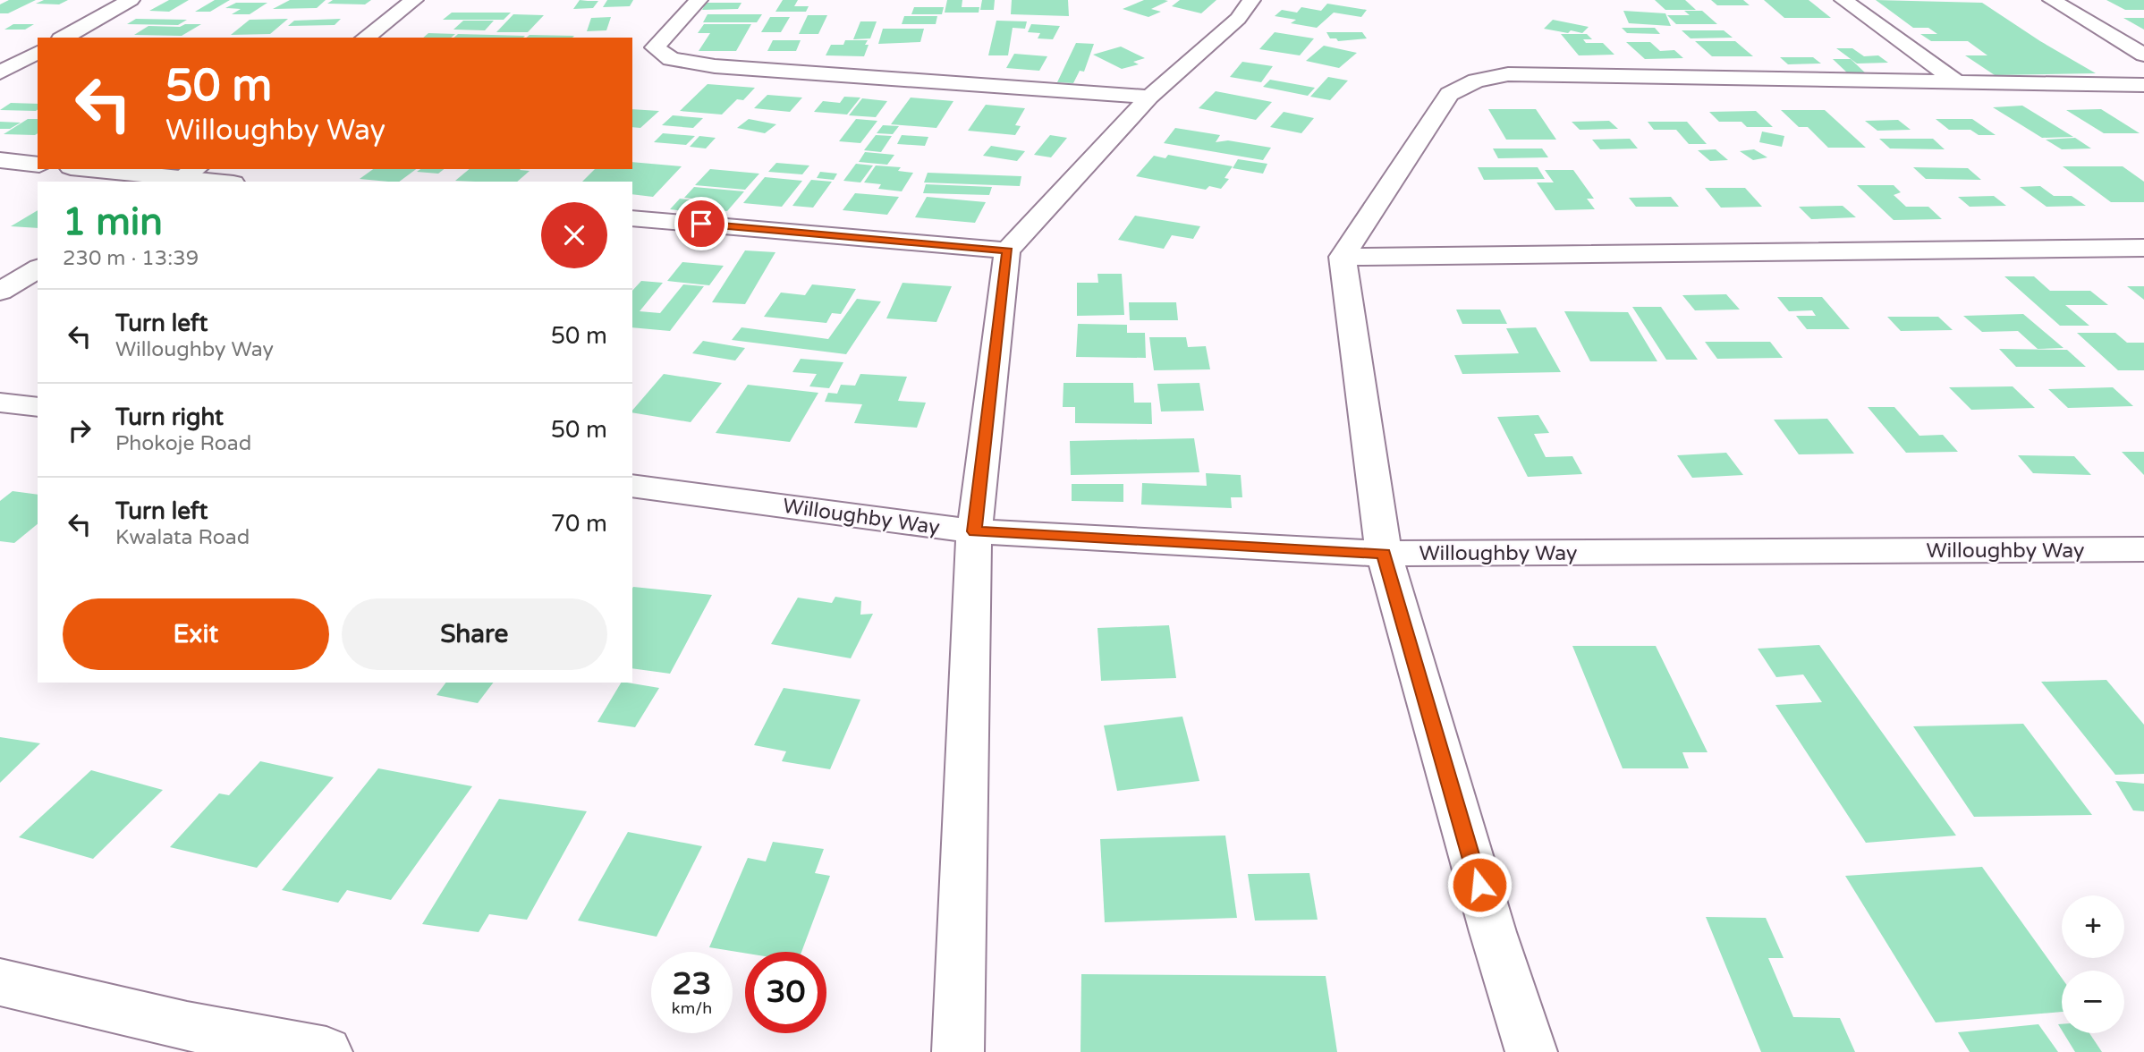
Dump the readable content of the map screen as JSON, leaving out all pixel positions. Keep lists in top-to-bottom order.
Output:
{
  "streets": {
    "street": ["Willoughby Way"]
  },
  "page": {
    "turn": ["50 m", "Willoughby Way"],
    "heading": ["1 min", "230 m · 13:39"],
    "list": [
      {
        "name": "Turn left",
        "note": "Willoughby Way",
        "value": "50 m"
      },
      {
        "name": "Turn right",
        "note": "Phokoje Road",
        "value": "50 m"
      },
      {
        "name": "Turn left",
        "note": "Kwalata Road",
        "value": "70 m"
      }
    ],
    "buttons": ["Exit", "Share"],
    "map_buttons": ["+", "−"],
    "speed": "23 km/h",
    "limit": "30"
  }
}
